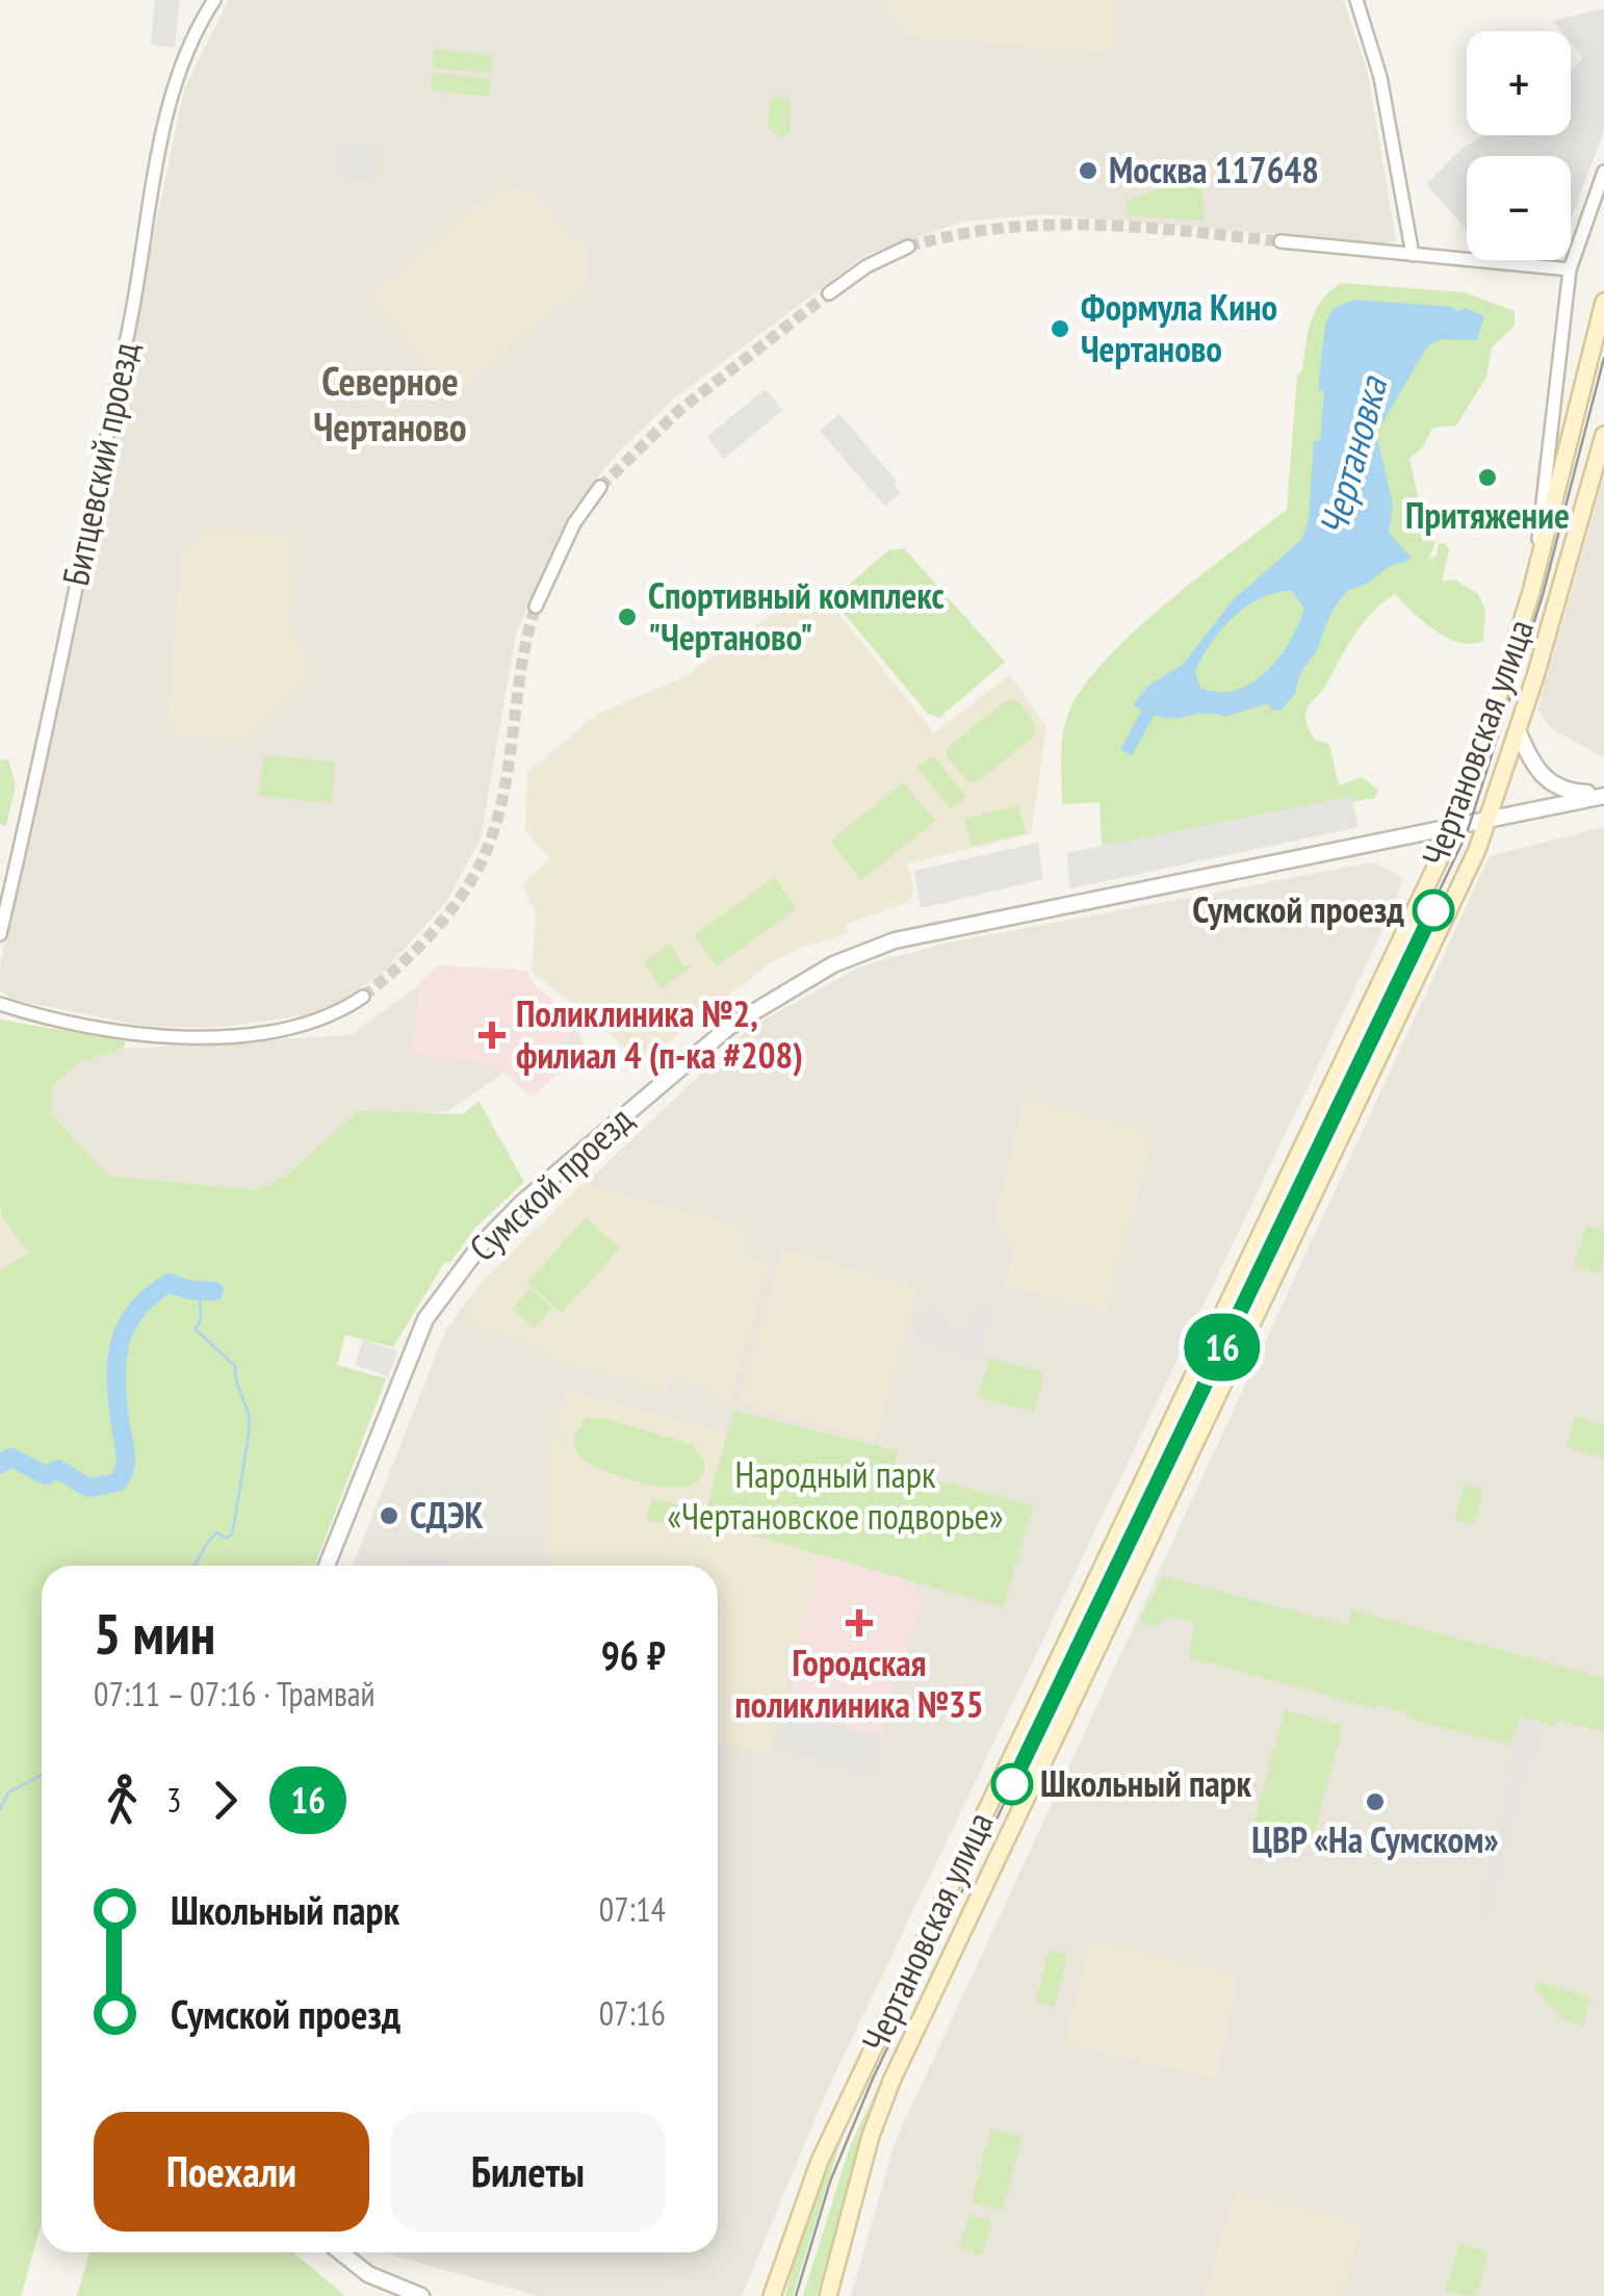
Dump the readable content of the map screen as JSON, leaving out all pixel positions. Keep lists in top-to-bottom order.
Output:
{
  "streets": {
    "main road": ["Чертановская улица"],
    "street": ["Битцевский проезд", "Сумской проезд"]
  },
  "crossings": [
    ["Чертановская улица", "Сумской проезд"]
  ],
  "districts": ["Северное Чертаново"],
  "water": ["Чертановка"],
  "parks": ["Народный парк «Чертановское подворье»"],
  "places": {
    "other": [
      "Москва 117648",
      "Формула Кино Чертаново",
      "Притяжение",
      "Спортивный комплекс \"Чертаново\"",
      "Сумской проезд",
      "СДЭК",
      "Школьный парк",
      "ЦВР «На Сумском»"
    ],
    "health": ["Поликлиника №2, филиал 4 (п-ка #208)", "Городская поликлиника №35"]
  },
  "lines": ["tram line 16"],
  "page": {
    "on_map": "16",
    "map_buttons": ["+", "−"],
    "heading": ["5 мин", "07:11 – 07:16 · Трамвай", "96 ₽"],
    "legs": ["3", "16"],
    "list": [
      {
        "name": "Школьный парк",
        "value": "07:14"
      },
      {
        "name": "Сумской проезд",
        "value": "07:16"
      }
    ],
    "buttons": ["Поехали", "Билеты"]
  }
}
